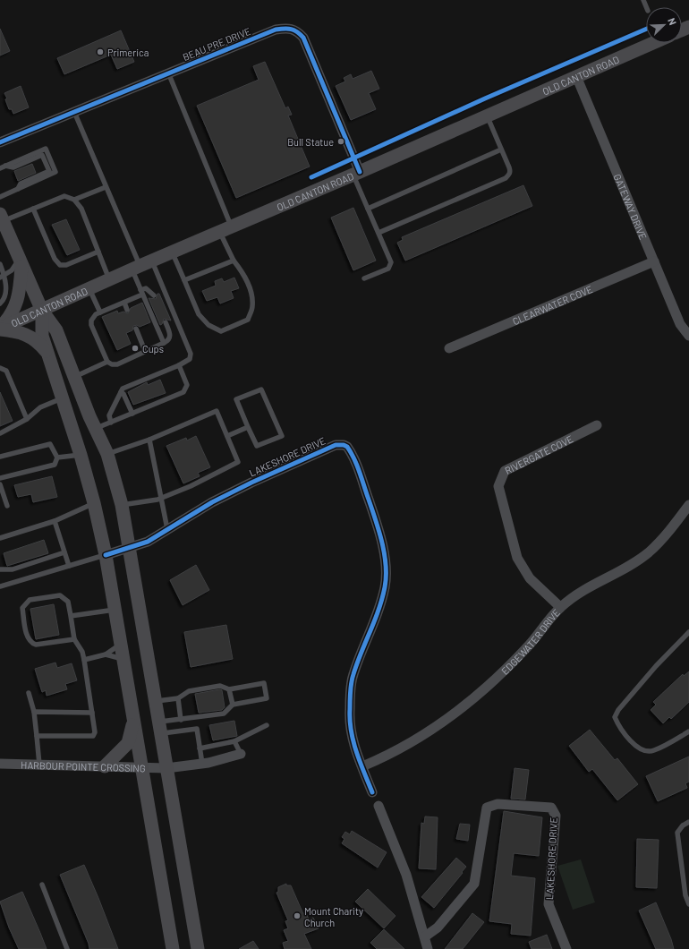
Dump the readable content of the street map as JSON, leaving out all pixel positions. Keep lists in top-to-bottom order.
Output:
{
  "streets": {
    "main road": ["OLD CANTON ROAD"],
    "street": [
      "BEAU PRE DRIVE",
      "GATEWAY DRIVE",
      "CLEARWATER COVE",
      "RIVERGATE COVE",
      "LAKESHORE DRIVE",
      "EDGEWATER DRIVE",
      "HARBOUR POINTE CROSSING"
    ]
  },
  "crossings": [
    ["BEAU PRE DRIVE", "OLD CANTON ROAD"],
    ["OLD CANTON ROAD", "GATEWAY DRIVE"],
    ["GATEWAY DRIVE", "CLEARWATER COVE"],
    ["RIVERGATE COVE", "EDGEWATER DRIVE"],
    ["LAKESHORE DRIVE", "EDGEWATER DRIVE"]
  ],
  "places": [
    "Primerica",
    "Bull Statue",
    "Cups",
    "Mount Charity Church"
  ],
  "north": "top right"
}
